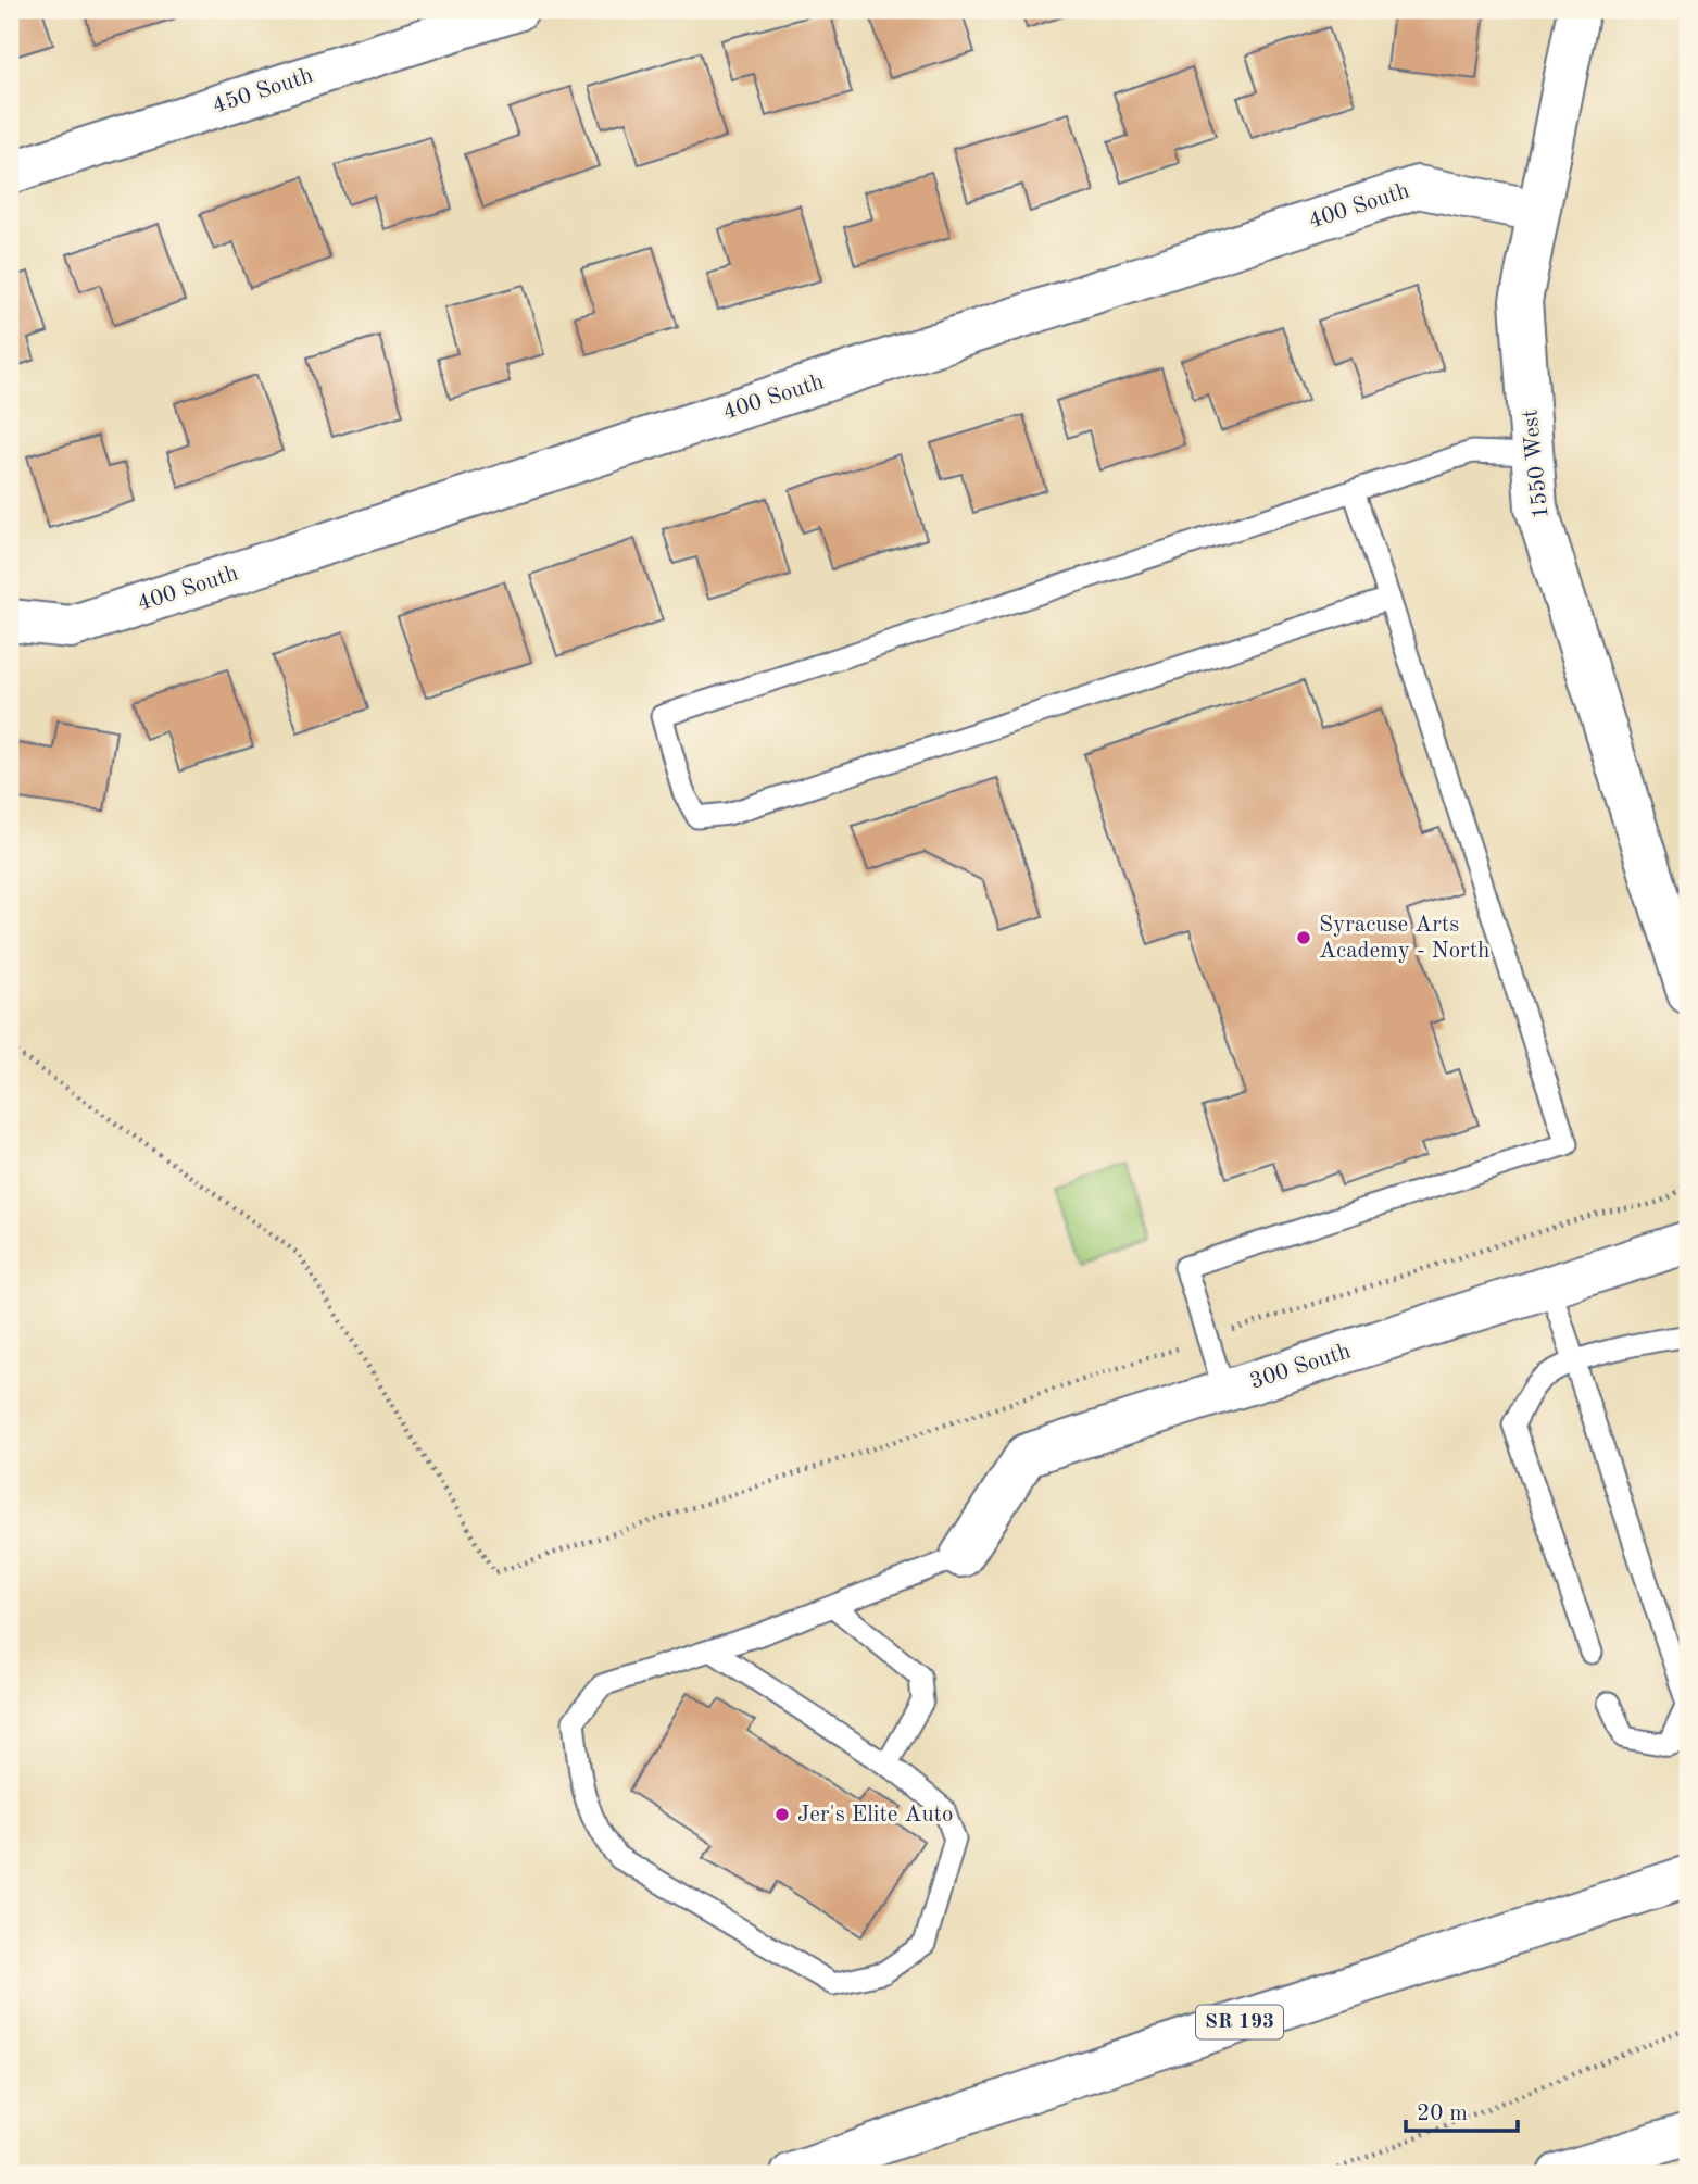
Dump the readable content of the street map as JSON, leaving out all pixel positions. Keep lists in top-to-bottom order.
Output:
{
  "streets": {
    "street": [
      "450 South",
      "400 South",
      "1550 West",
      "300 South",
      "SR 193"
    ]
  },
  "crossings": [
    ["400 South", "1550 West"]
  ],
  "places": ["Syracuse Arts Academy - North", "Jer's Elite Auto"],
  "scale_bar": "20 m"
}
